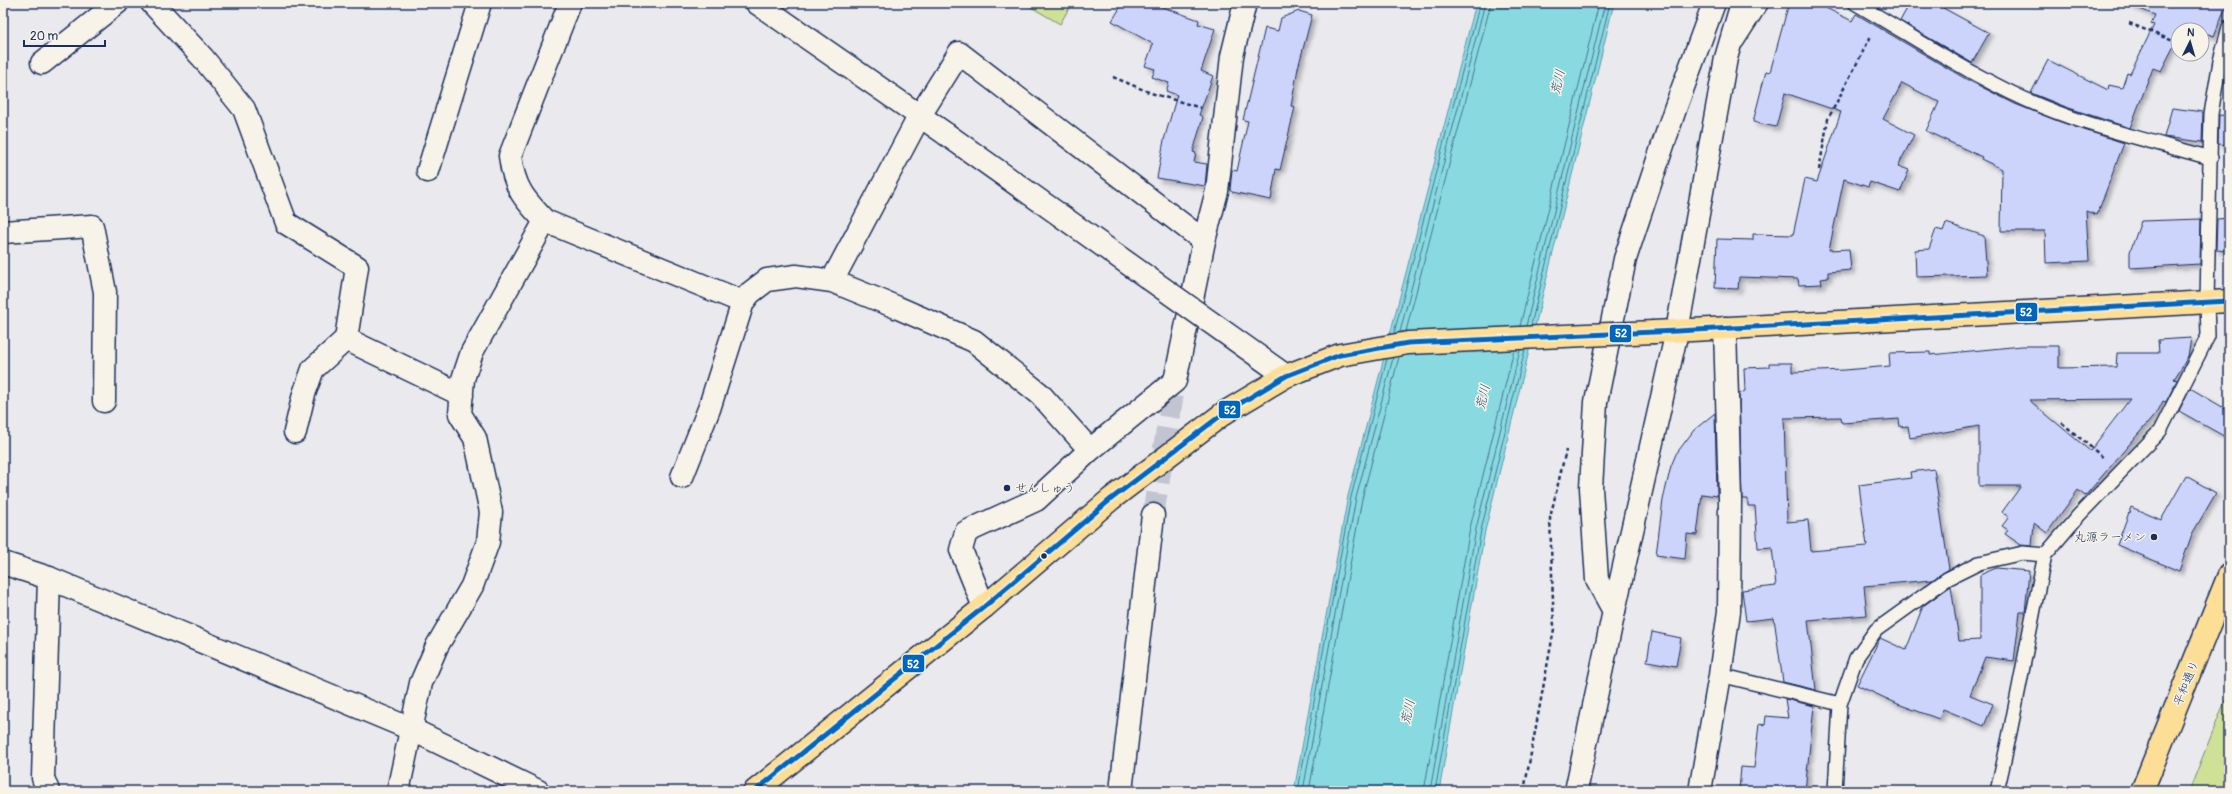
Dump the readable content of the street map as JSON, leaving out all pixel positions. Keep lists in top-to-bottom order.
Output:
{
  "streets": {
    "main road": ["平和通り"]
  },
  "water": ["荒川"],
  "places": ["せんしゅう", "丸源ラーメン"],
  "lines": ["transit line 52"],
  "scale_bar": "20 m",
  "north": "top"
}
